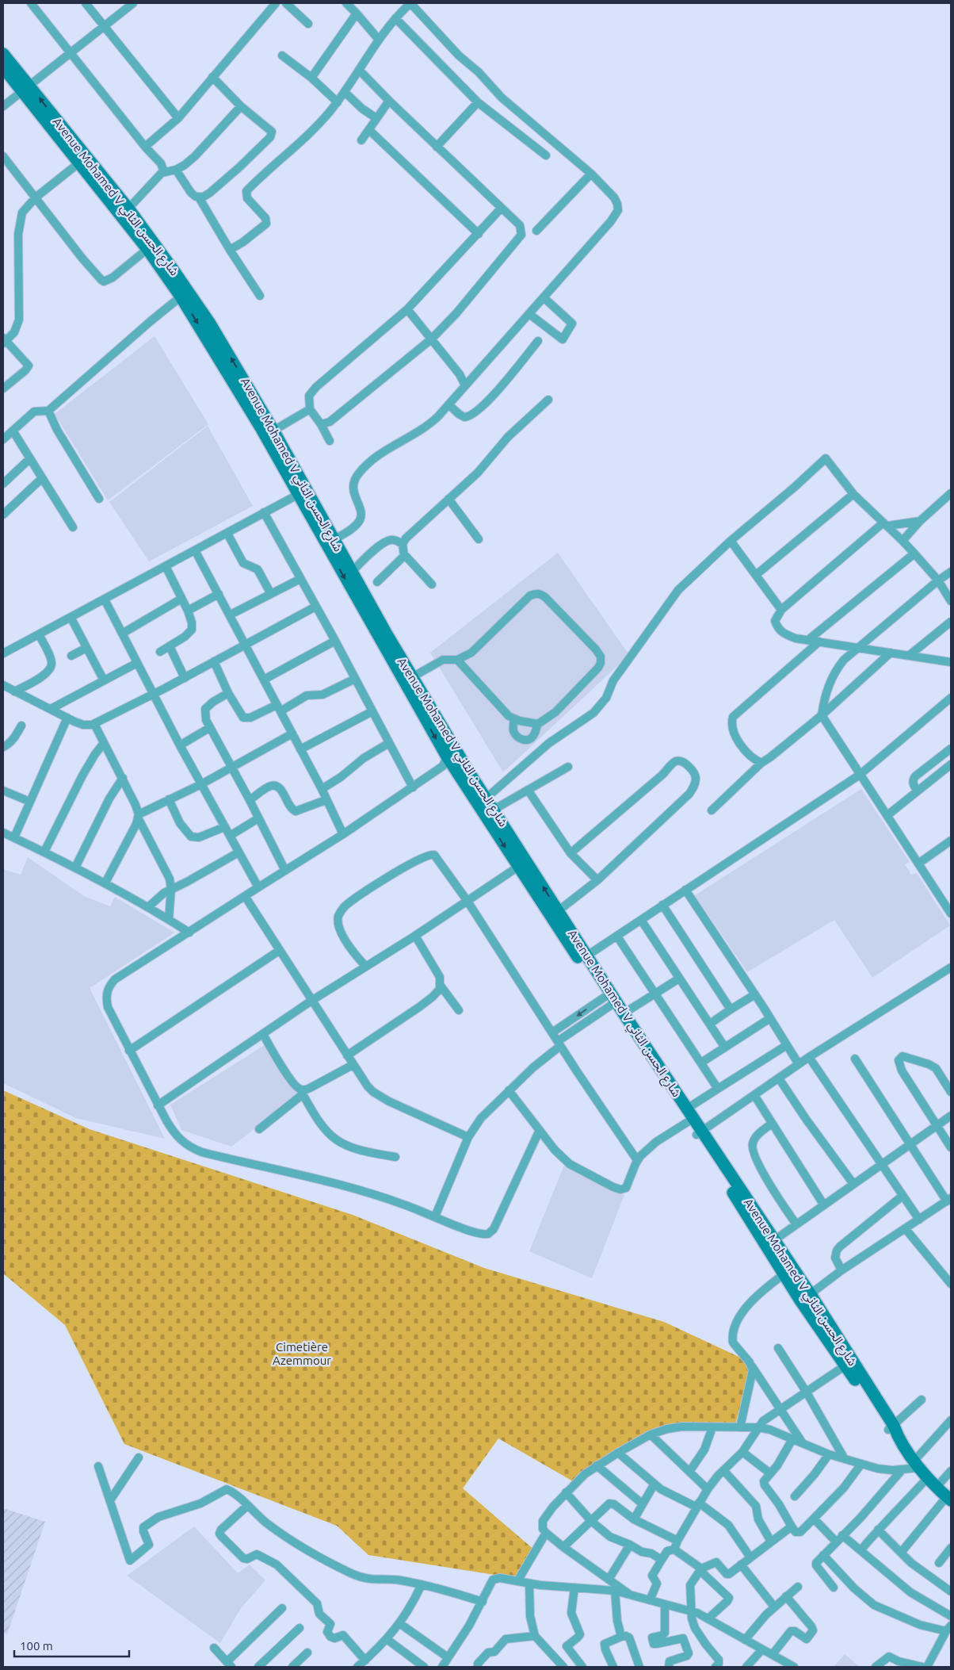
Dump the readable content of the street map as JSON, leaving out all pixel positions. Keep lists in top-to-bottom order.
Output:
{
  "streets": {
    "main road": ["Avenue Mohamed V شارع الحسن الثاني"]
  },
  "parks": ["Cimetière Azemmour"],
  "scale_bar": "100 m"
}
